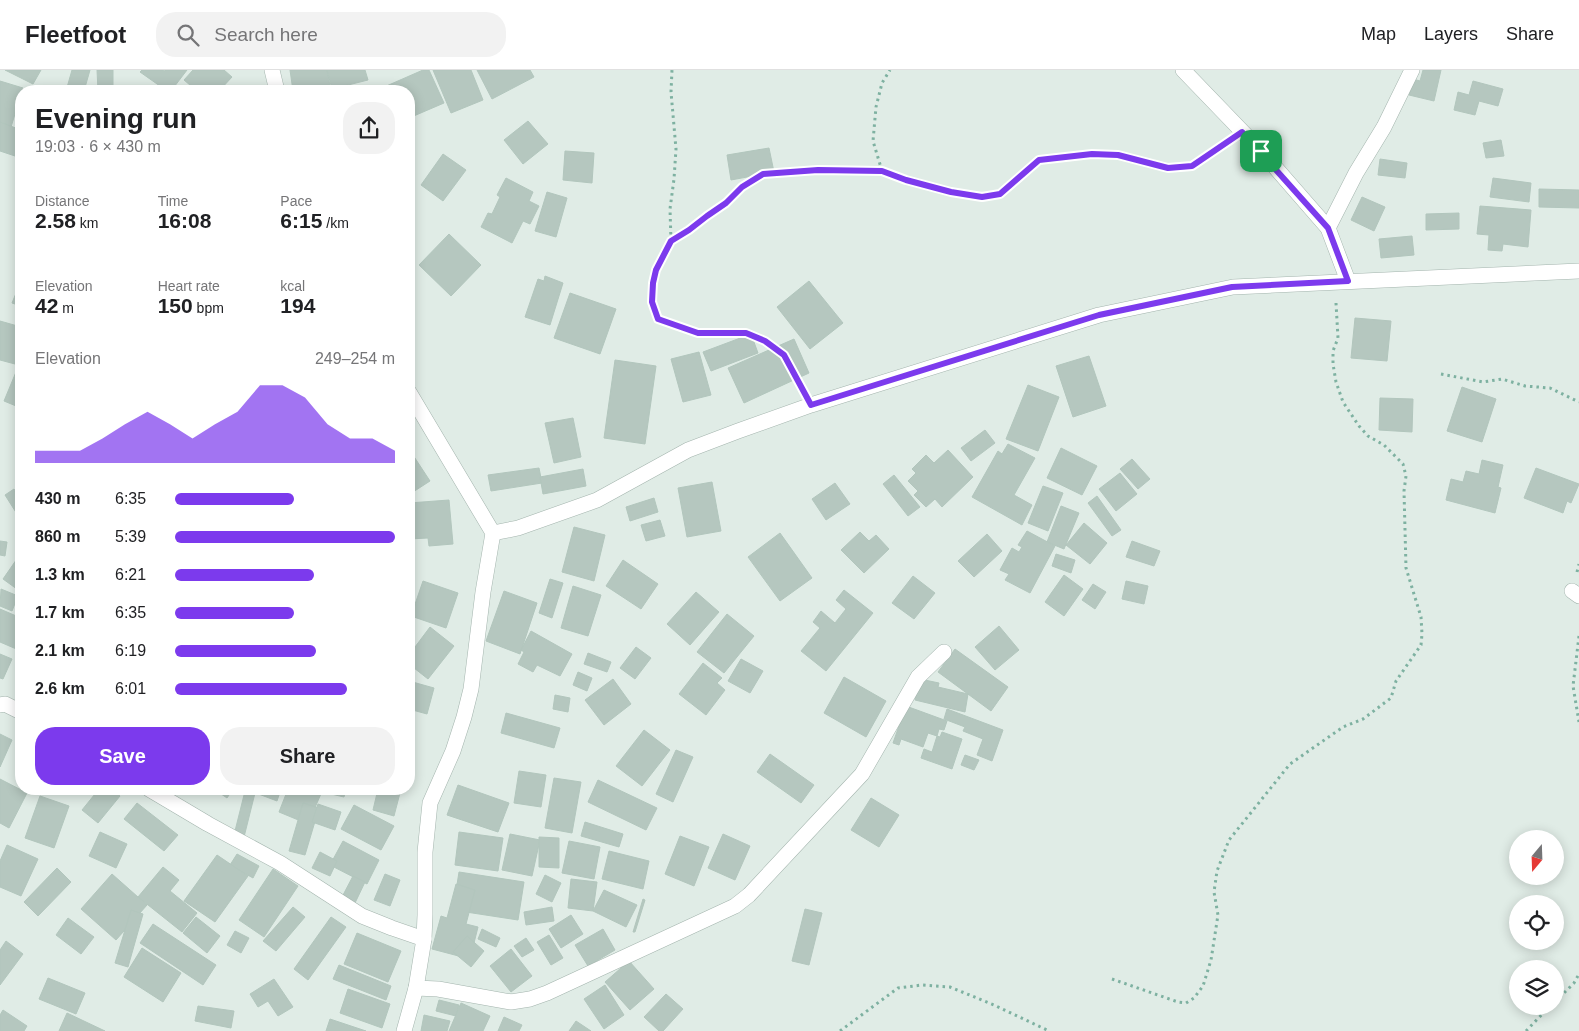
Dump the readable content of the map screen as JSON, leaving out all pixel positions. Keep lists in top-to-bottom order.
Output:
{
  "north": "bottom",
  "page": {
    "header": "Fleetfoot",
    "search": "Search here",
    "nav": ["Map", "Layers", "Share"],
    "heading": ["Evening run", "19:03 · 6 × 430 m"],
    "stats": [
      ["Distance", "2.58 km"],
      ["Time", "16:08"],
      ["Pace", "6:15 /km"],
      ["Elevation", "42 m"],
      ["Heart rate", "150 bpm"],
      ["kcal", "194"]
    ],
    "chart": ["Elevation", "249–254 m"],
    "list": [
      {
        "name": "430 m",
        "note": "6:35"
      },
      {
        "name": "860 m",
        "note": "5:39"
      },
      {
        "name": "1.3 km",
        "note": "6:21"
      },
      {
        "name": "1.7 km",
        "note": "6:35"
      },
      {
        "name": "2.1 km",
        "note": "6:19"
      },
      {
        "name": "2.6 km",
        "note": "6:01"
      }
    ],
    "buttons": ["Save", "Share"]
  }
}
